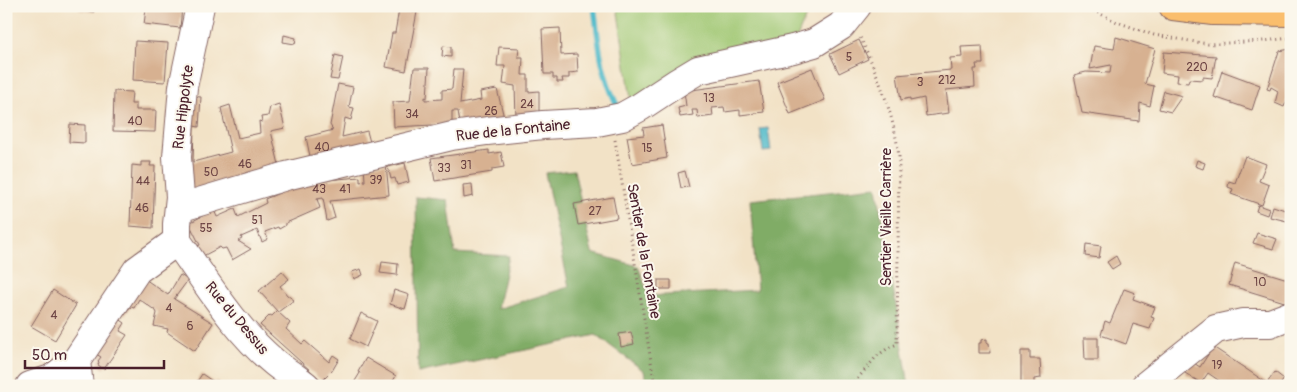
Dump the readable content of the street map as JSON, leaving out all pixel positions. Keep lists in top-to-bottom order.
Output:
{
  "streets": {
    "street": ["Rue Hippolyte", "Rue de la Fontaine", "Rue du Dessus"],
    "path": ["Sentier Vieille Carrière", "Sentier de la Fontaine"]
  },
  "crossings": [
    ["Rue Hippolyte", "Rue de la Fontaine"],
    ["Rue de la Fontaine", "Sentier de la Fontaine"]
  ],
  "house_numbers": [
    "5",
    "220",
    "212",
    "3",
    "13",
    "24",
    "26",
    "34",
    "40",
    "40",
    "15",
    "46",
    "31",
    "33",
    "50",
    "39",
    "44",
    "43",
    "41",
    "46",
    "27",
    "51",
    "55",
    "10",
    "4",
    "4",
    "6",
    "19"
  ],
  "scale_bar": "50 m"
}
